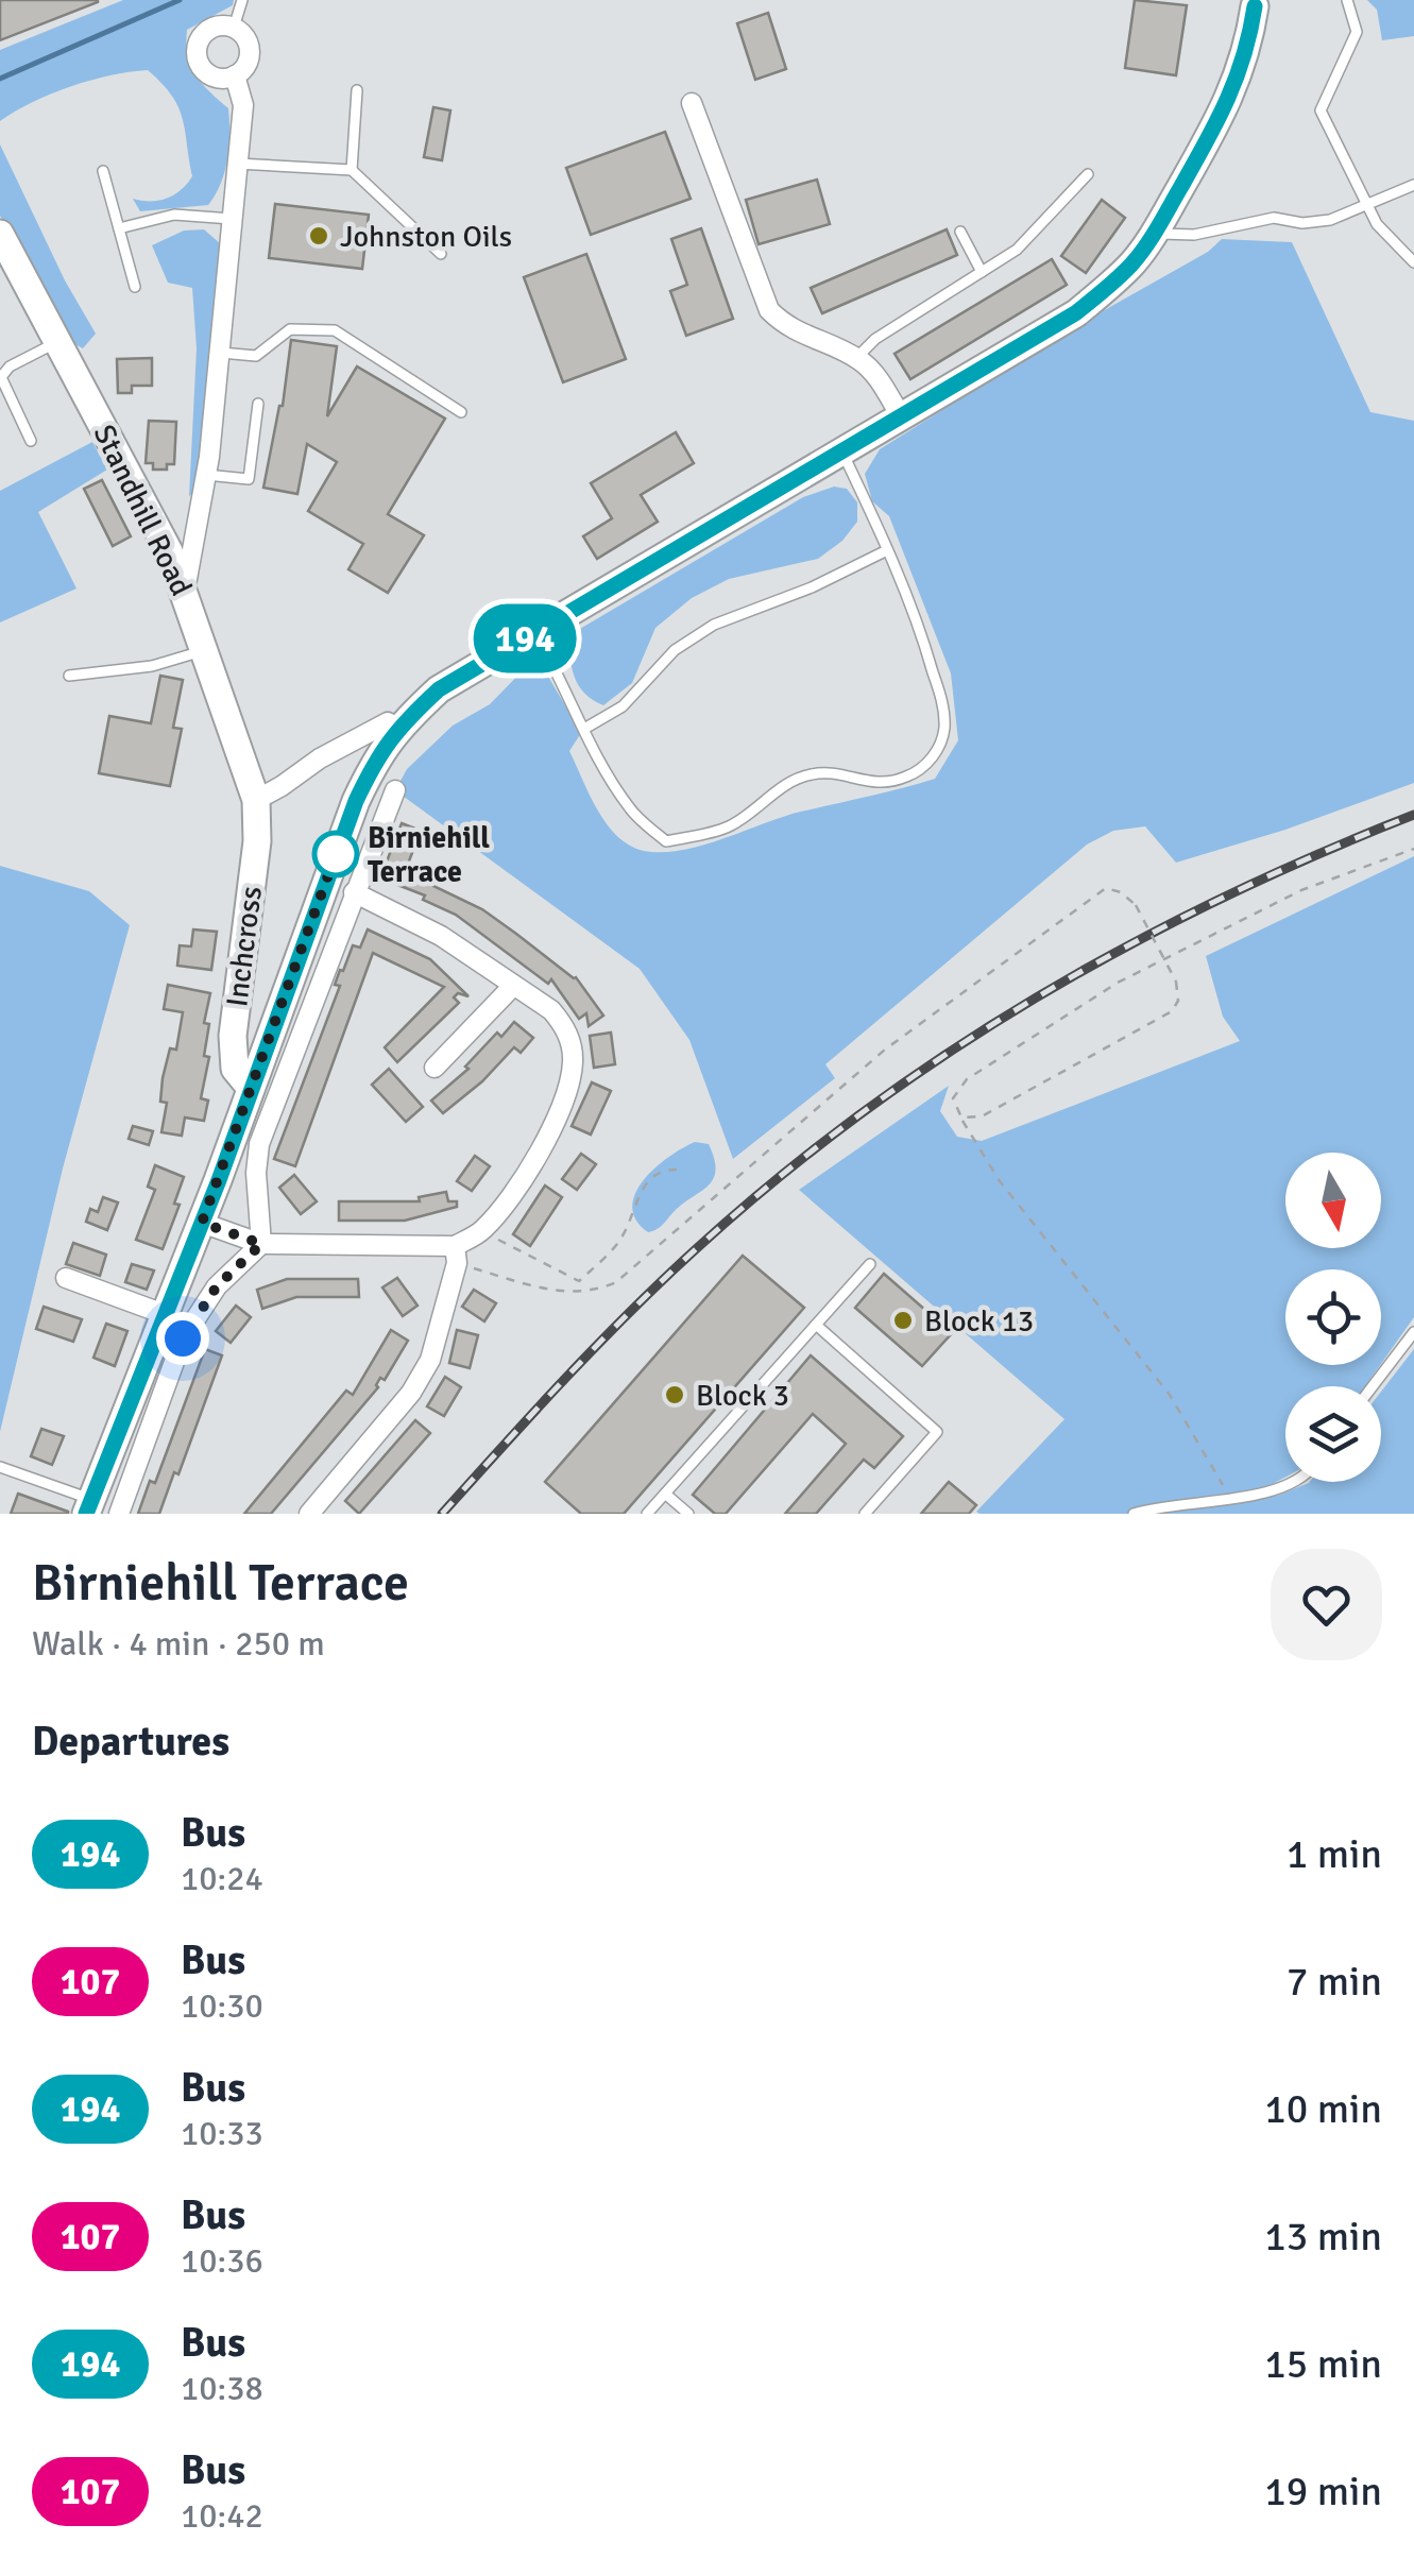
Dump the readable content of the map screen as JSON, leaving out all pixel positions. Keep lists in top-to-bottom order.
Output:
{
  "streets": {
    "main road": ["Standhill Road", "Inchcross"]
  },
  "crossings": [
    ["Standhill Road", "Inchcross"]
  ],
  "places": [
    "Johnston Oils",
    "Birniehill Terrace",
    "Block 13",
    "Block 3"
  ],
  "lines": ["bus line 194"],
  "north": "bottom",
  "page": {
    "on_map": "194",
    "heading": [
      ["Birniehill Terrace", "Walk · 4 min · 250 m"],
      "Departures"
    ],
    "list": [
      {
        "mark": "194",
        "name": "Bus",
        "note": "10:24",
        "value": "1 min"
      },
      {
        "mark": "107",
        "name": "Bus",
        "note": "10:30",
        "value": "7 min"
      },
      {
        "mark": "194",
        "name": "Bus",
        "note": "10:33",
        "value": "10 min"
      },
      {
        "mark": "107",
        "name": "Bus",
        "note": "10:36",
        "value": "13 min"
      },
      {
        "mark": "194",
        "name": "Bus",
        "note": "10:38",
        "value": "15 min"
      },
      {
        "mark": "107",
        "name": "Bus",
        "note": "10:42",
        "value": "19 min"
      }
    ]
  }
}
